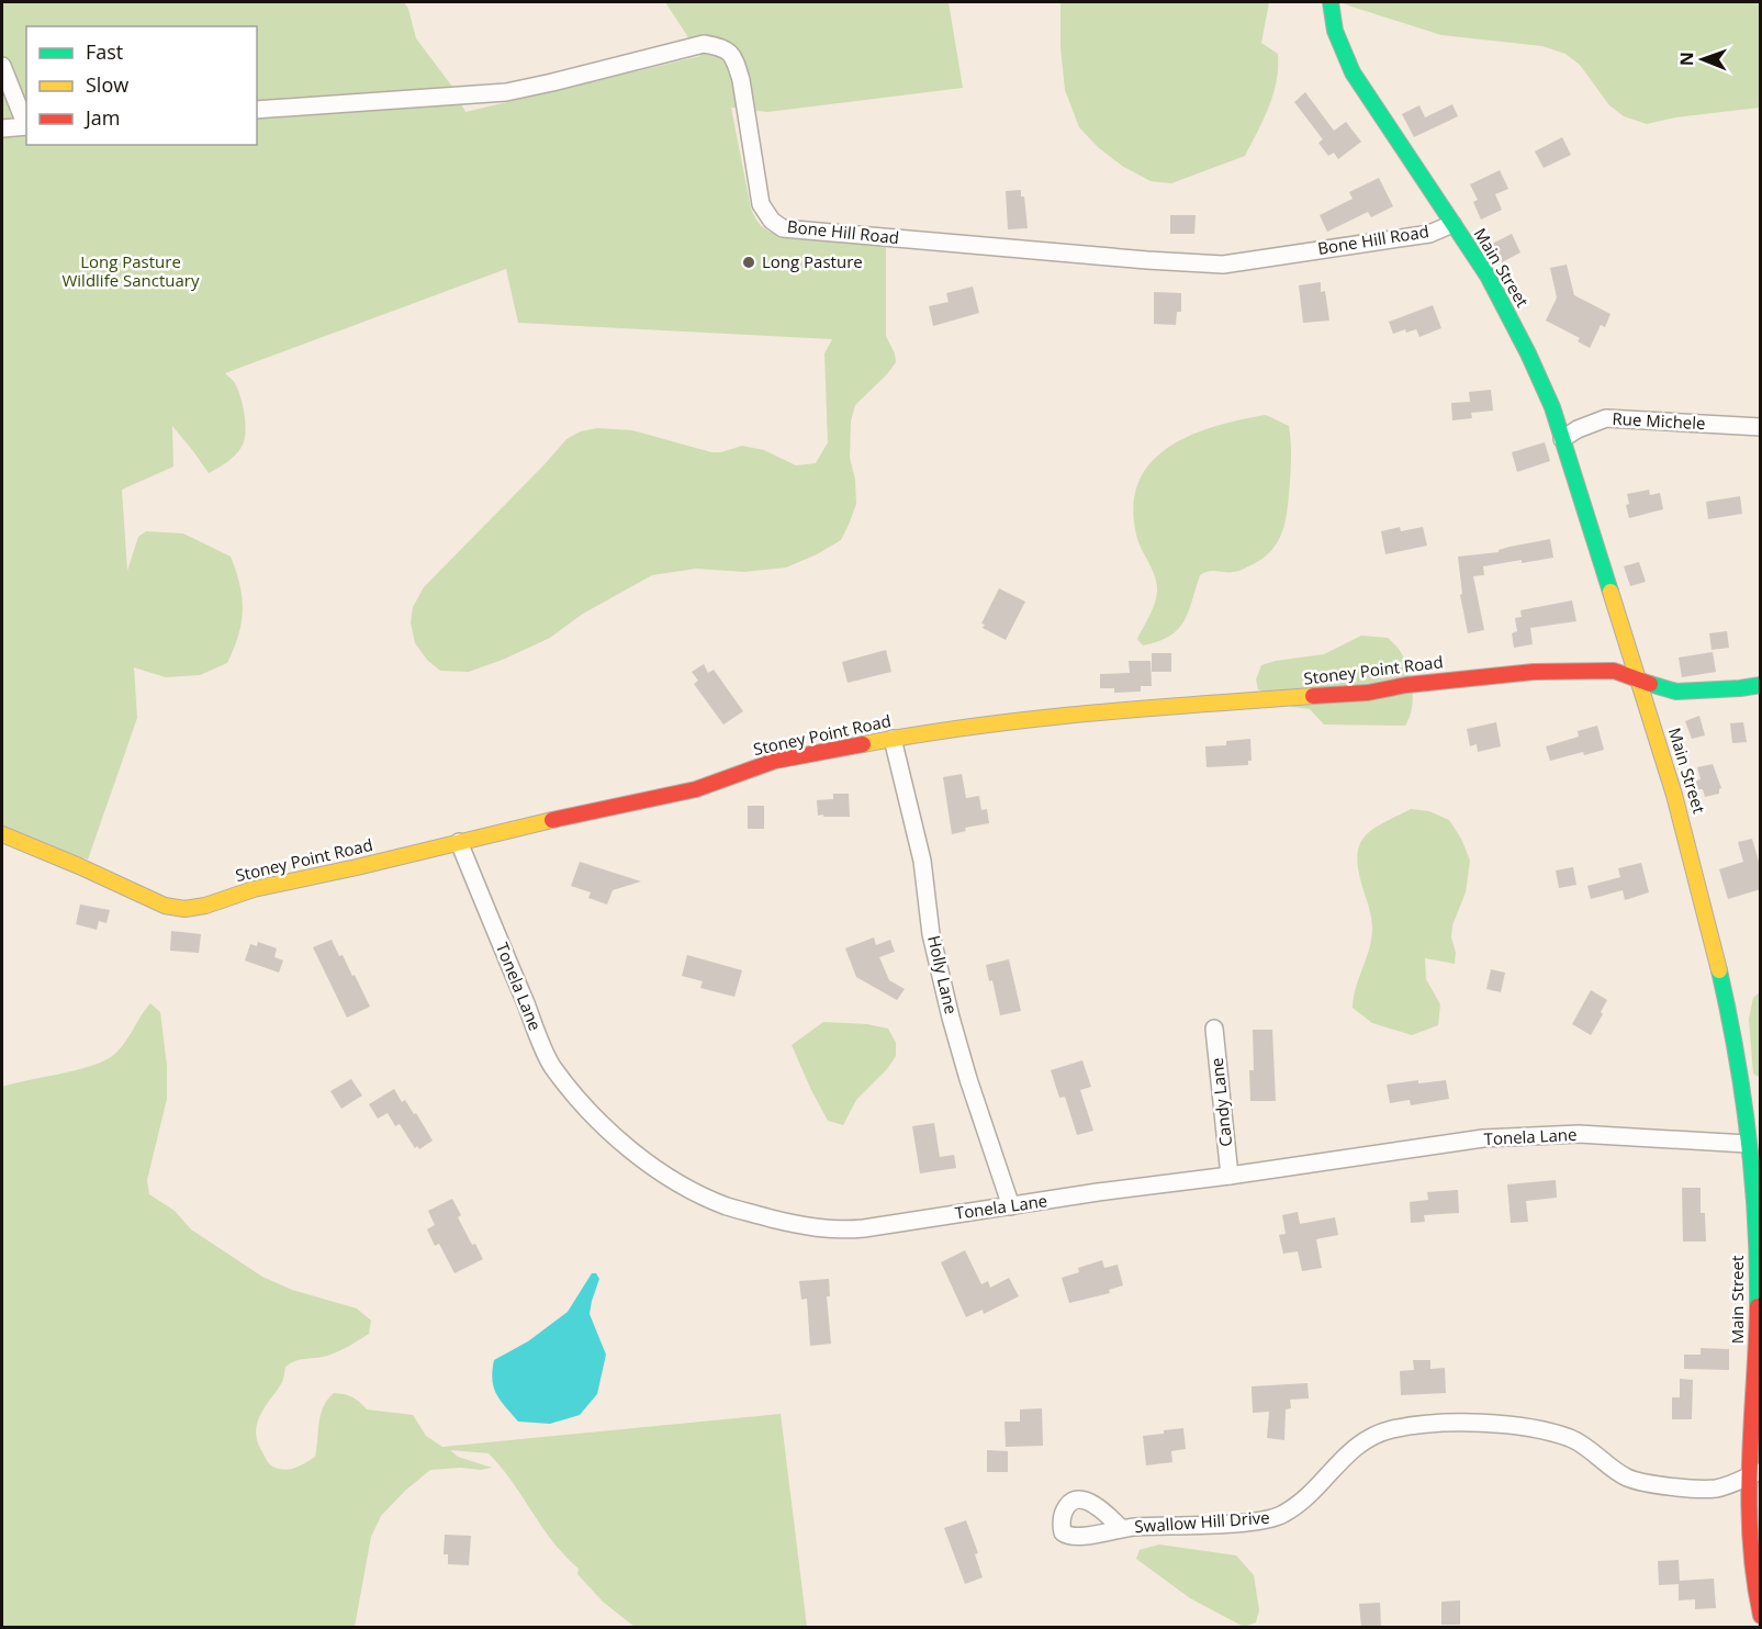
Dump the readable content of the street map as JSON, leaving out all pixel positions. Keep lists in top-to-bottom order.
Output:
{
  "streets": {
    "street": [
      "Bone Hill Road",
      "Main Street",
      "Rue Michele",
      "Stoney Point Road",
      "Holly Lane",
      "Tonela Lane",
      "Candy Lane",
      "Swallow Hill Drive"
    ]
  },
  "crossings": [
    ["Bone Hill Road", "Main Street"],
    ["Main Street", "Rue Michele"],
    ["Main Street", "Stoney Point Road"],
    ["Main Street", "Tonela Lane"],
    ["Main Street", "Swallow Hill Drive"],
    ["Stoney Point Road", "Holly Lane"],
    ["Stoney Point Road", "Tonela Lane"],
    ["Holly Lane", "Tonela Lane"],
    ["Tonela Lane", "Candy Lane"]
  ],
  "parks": ["Long Pasture Wildlife Sanctuary"],
  "places": ["Long Pasture"],
  "legend": ["Fast", "Slow", "Jam"],
  "north": "left"
}
